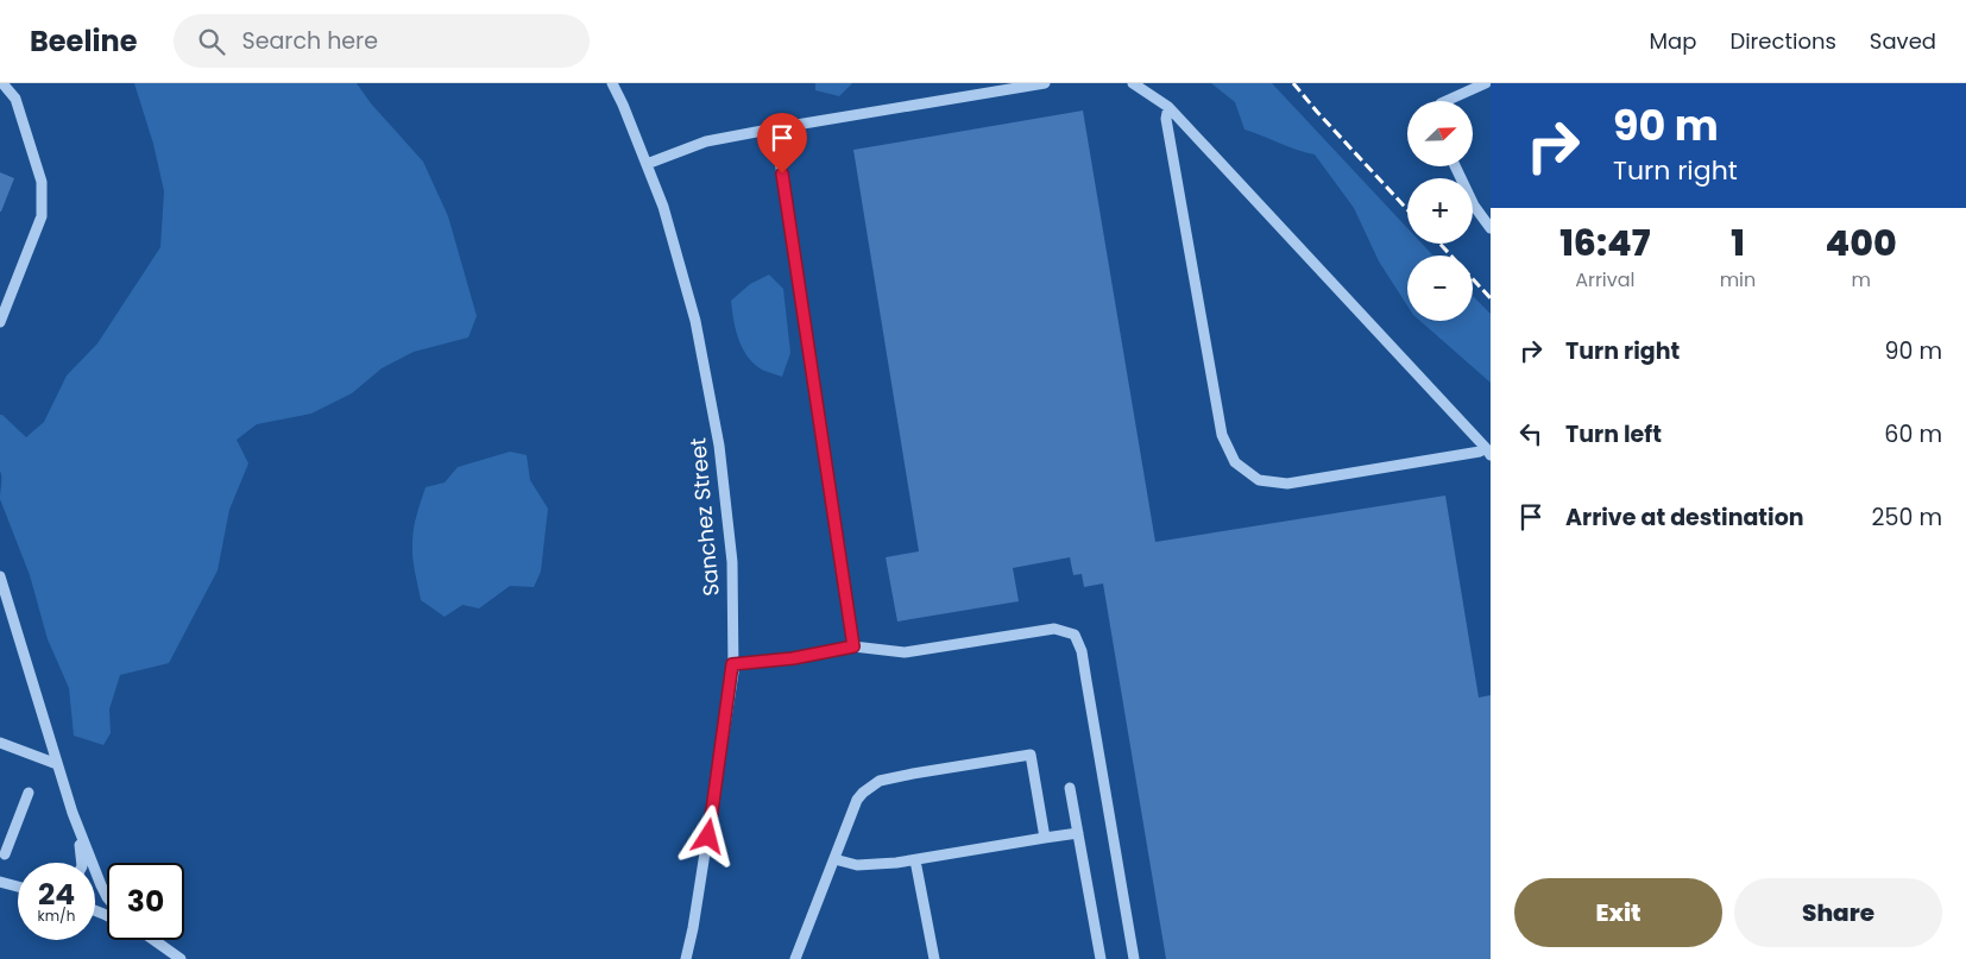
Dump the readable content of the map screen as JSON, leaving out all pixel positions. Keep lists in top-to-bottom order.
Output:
{
  "streets": {
    "street": ["Sanchez Street"]
  },
  "north": "top right",
  "page": {
    "header": "Beeline",
    "search": "Search here",
    "nav": ["Map", "Directions", "Saved"],
    "turn": ["90 m", "Turn right"],
    "map_buttons": ["+", "−"],
    "eta": [
      "16:47",
      "Arrival",
      "1",
      "min",
      "400",
      "m"
    ],
    "list": [
      {
        "name": "Turn right",
        "value": "90 m"
      },
      {
        "name": "Turn left",
        "value": "60 m"
      },
      {
        "name": "Arrive at destination",
        "value": "250 m"
      }
    ],
    "speed": "24 km/h",
    "limit": "30",
    "buttons": ["Exit", "Share"]
  }
}
